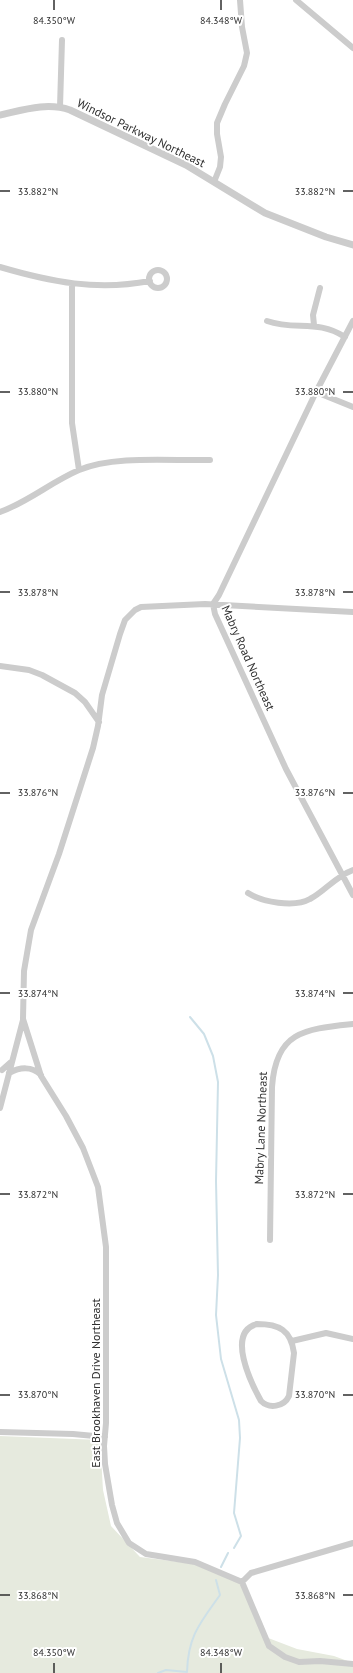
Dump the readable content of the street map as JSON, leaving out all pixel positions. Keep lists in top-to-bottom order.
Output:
{
  "streets": {
    "street": [
      "Windsor Parkway Northeast",
      "Mabry Road Northeast",
      "Mabry Lane Northeast",
      "East Brookhaven Drive Northeast"
    ]
  },
  "crossings": [
    ["Mabry Road Northeast", "East Brookhaven Drive Northeast"]
  ],
  "coordinates": [
    "84.350°W",
    "84.348°W",
    "33.882°N",
    "33.880°N",
    "33.878°N",
    "33.876°N",
    "33.874°N",
    "33.872°N",
    "33.870°N",
    "33.868°N"
  ]
}
